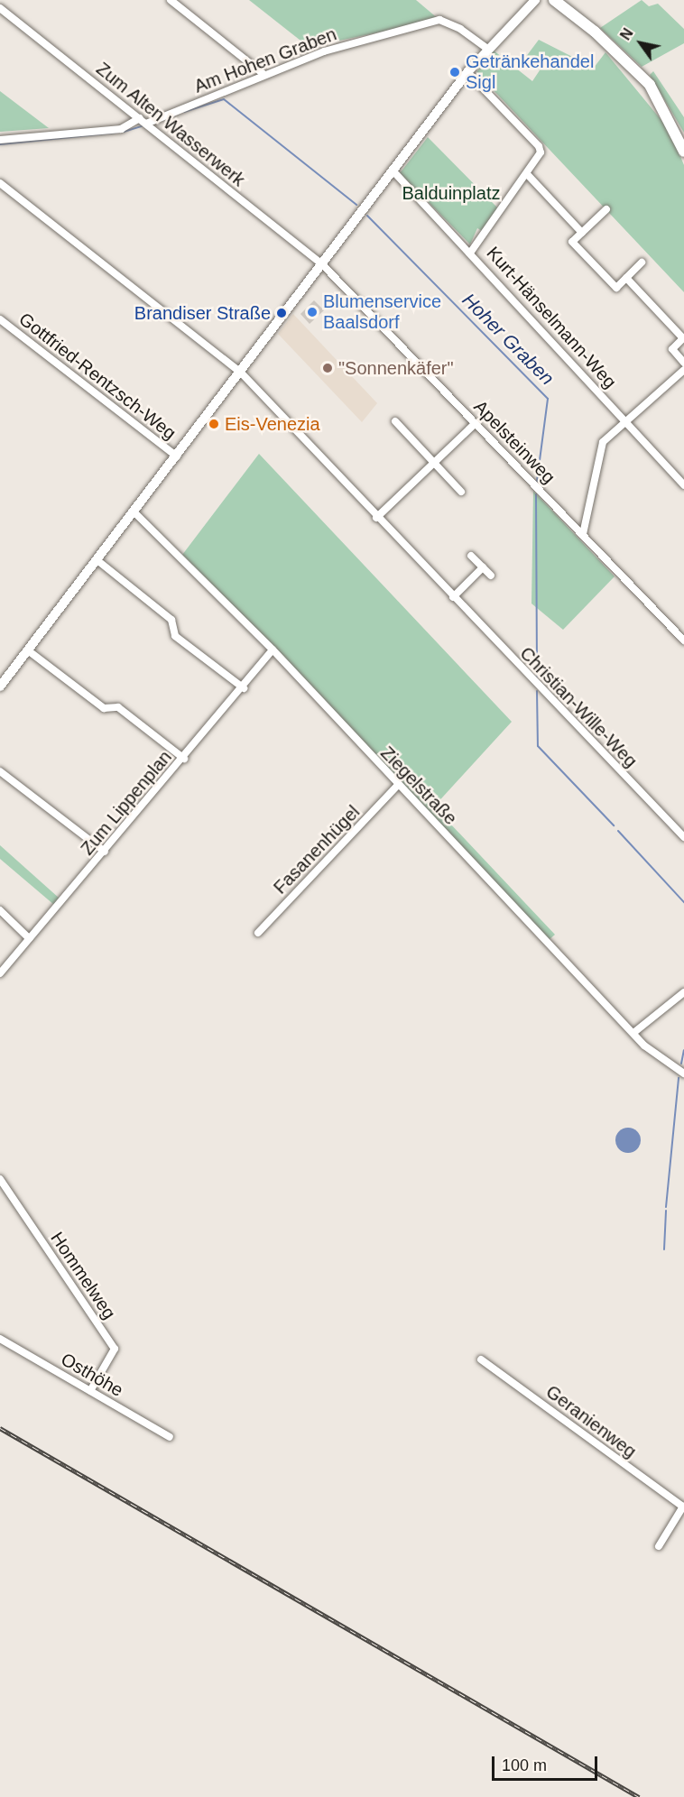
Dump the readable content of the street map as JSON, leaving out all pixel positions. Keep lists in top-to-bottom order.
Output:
{
  "streets": {
    "street": [
      "Am Hohen Graben",
      "Zum Alten Wasserwerk",
      "Kurt-Hänselmann-Weg",
      "Gottfried-Rentzsch-Weg",
      "Apelsteinweg",
      "Christian-Wille-Weg",
      "Ziegelstraße",
      "Zum Lippenplan",
      "Fasanenhügel",
      "Hommelweg",
      "Osthöhe",
      "Geranienweg"
    ]
  },
  "crossings": [
    ["Am Hohen Graben", "Zum Alten Wasserwerk"],
    ["Zum Alten Wasserwerk", "Apelsteinweg"],
    ["Ziegelstraße", "Zum Lippenplan"],
    ["Ziegelstraße", "Fasanenhügel"],
    ["Hommelweg", "Osthöhe"]
  ],
  "water": ["Hoher Graben"],
  "parks": ["Balduinplatz"],
  "places": [
    "Getränkehandel Sigl",
    "Blumenservice Baalsdorf",
    "Brandiser Straße",
    "\"Sonnenkäfer\"",
    "Eis-Venezia"
  ],
  "scale_bar": "100 m",
  "north": "top left"
}
